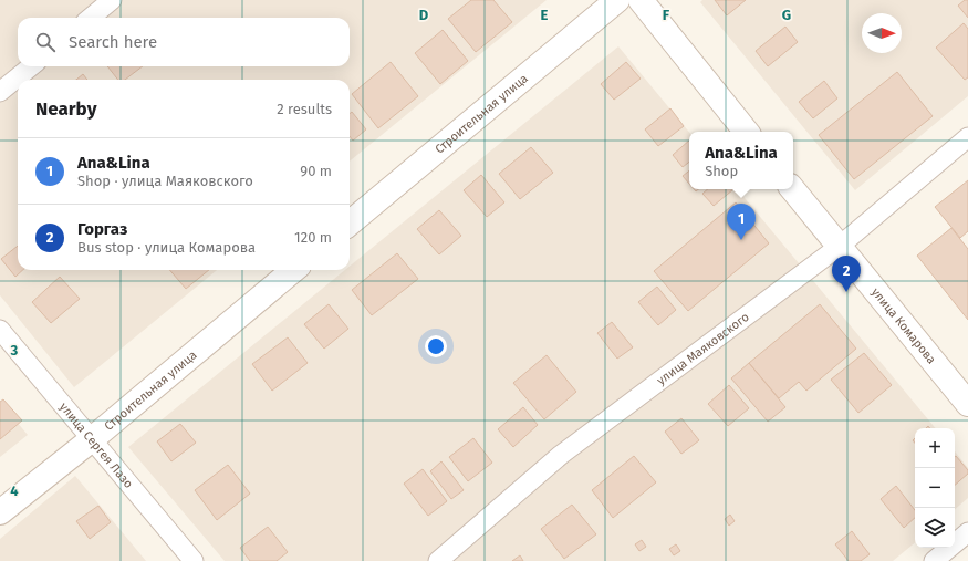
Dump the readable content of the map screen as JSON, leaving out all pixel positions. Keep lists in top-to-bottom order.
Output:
{
  "streets": {
    "street": [
      "Строительная улица",
      "улица Комарова",
      "улица Маяковского",
      "улица Сергея Лазо"
    ]
  },
  "crossings": [
    ["Строительная улица", "улица Сергея Лазо"],
    ["улица Комарова", "улица Маяковского"]
  ],
  "north": "right",
  "page": {
    "search": "Search here",
    "heading": ["Nearby", "2 results"],
    "popup": ["Ana&Lina", "Shop"],
    "list": [
      {
        "mark": "1",
        "name": "Ana&Lina",
        "note": "Shop · улица Маяковского",
        "value": "90 m"
      },
      {
        "mark": "2",
        "name": "Горгаз",
        "note": "Bus stop · улица Комарова",
        "value": "120 m"
      }
    ],
    "pins": ["1", "2"],
    "map_buttons": ["+", "−"]
  },
  "grid": {
    "columns": [
      "D",
      "E",
      "F",
      "G"
    ],
    "rows": ["3", "4"]
  }
}
